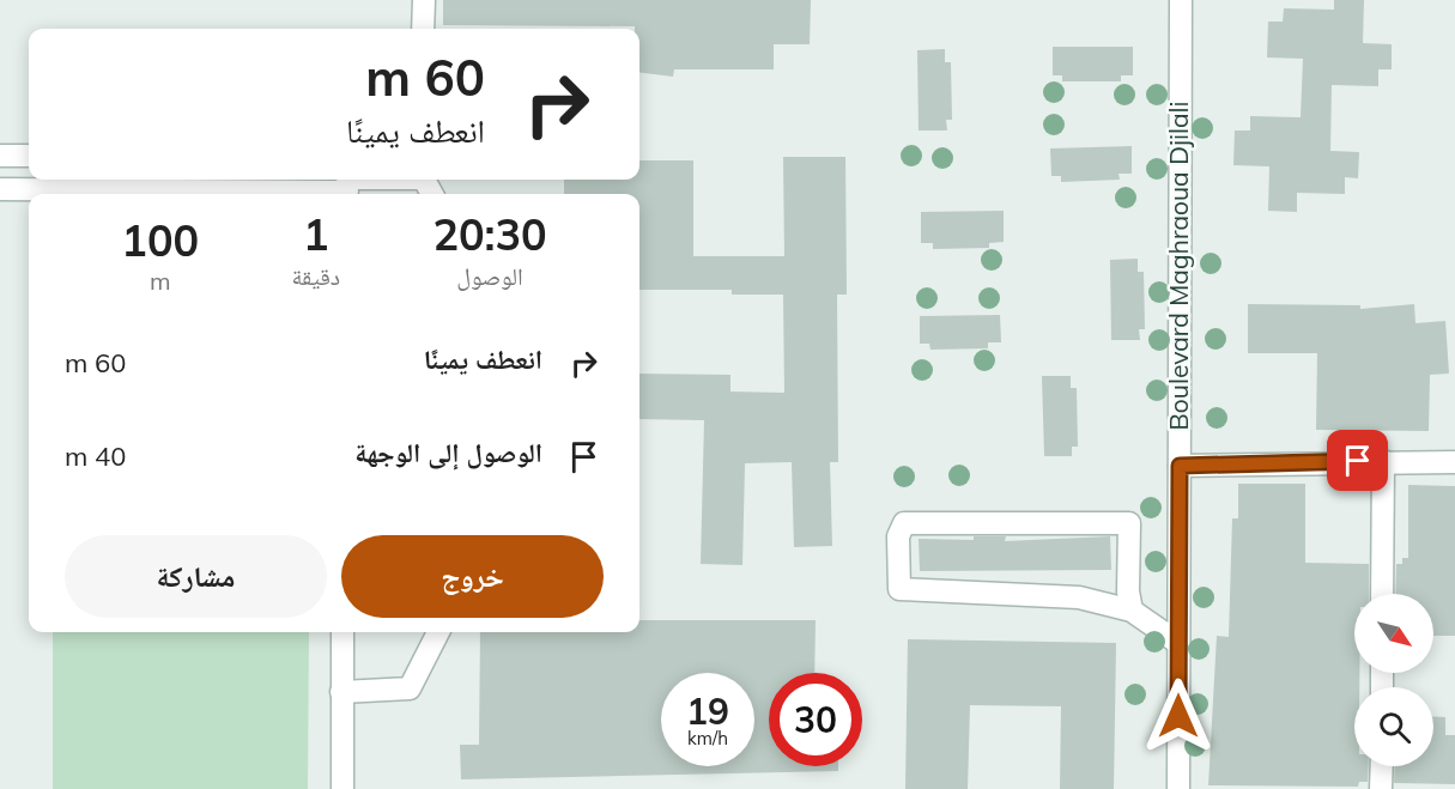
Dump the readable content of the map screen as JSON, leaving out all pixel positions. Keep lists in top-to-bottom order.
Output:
{
  "streets": {
    "street": ["Boulevard Maghraoua Djilali"]
  },
  "north": "bottom right",
  "page": {
    "turn": ["60 m", "انعطف يمينًا"],
    "eta": [
      "20:30",
      "الوصول",
      "1",
      "دقيقة",
      "100",
      "m"
    ],
    "list": [
      {
        "name": "انعطف يمينًا",
        "value": "60 m"
      },
      {
        "name": "الوصول إلى الوجهة",
        "value": "40 m"
      }
    ],
    "buttons": ["خروج", "مشاركة"],
    "speed": "19 km/h",
    "limit": "30"
  }
}
